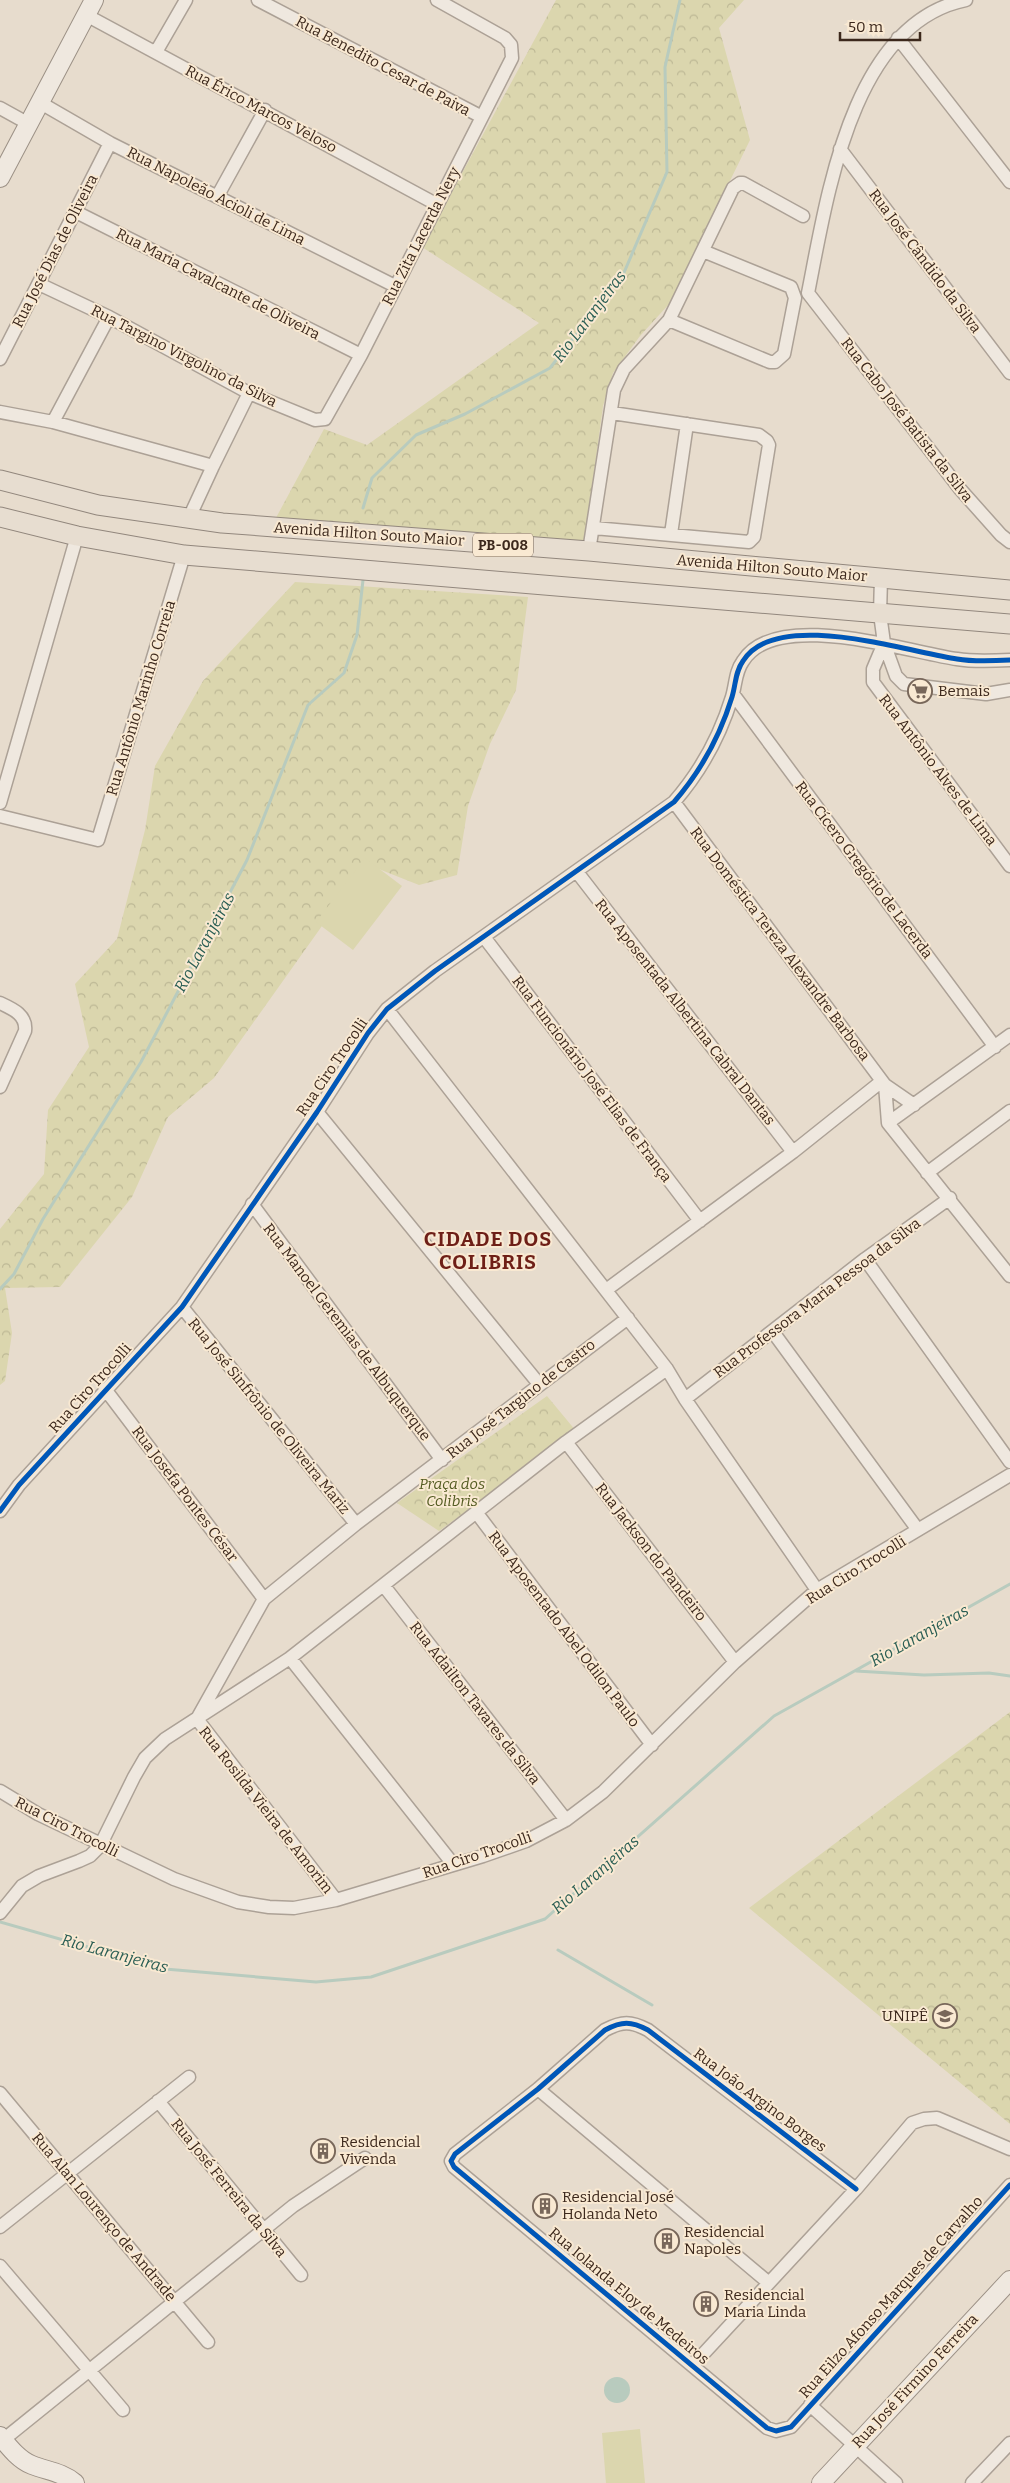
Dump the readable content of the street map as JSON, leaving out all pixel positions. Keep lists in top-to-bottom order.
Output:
{
  "streets": {
    "main road": ["Avenida Hilton Souto Maior", "PB-008", "Rua José Firmino Ferreira"],
    "street": [
      "Rua Benedito Cesar de Paiva",
      "Rua Érico Marcos Veloso",
      "Rua Napoleão Acioli de Lima",
      "Rua Zita Lacerda Nery",
      "Rua José Dias de Oliveira",
      "Rua José Cândido da Silva",
      "Rua Maria Cavalcante de Oliveira",
      "Rua Targino Virgolino da Silva",
      "Rua Cabo José Batista da Silva",
      "Rua Antônio Marinho Correia",
      "Rua Antônio Alves de Lima",
      "Rua Cícero Gregório de Lacerda",
      "Rua Doméstica Tereza Alexandre Barbosa",
      "Rua Aposentada Albertina Cabral Dantas",
      "Rua Ciro Trocolli",
      "Rua Funcionário José Elias de França",
      "Rua Professora Maria Pessoa da Silva",
      "Rua Manoel Geremias de Albuquerque",
      "Rua José Targino de Castro",
      "Rua José Sinfrônio de Oliveira Mariz",
      "Rua Josefa Pontes César",
      "Rua Jackson do Pandeiro",
      "Rua Aposentado Abel Odilon Paulo",
      "Rua Adailton Tavares da Silva",
      "Rua Rosilda Vieira de Amorim",
      "Rua João Argino Borges",
      "Rua José Ferreira da Silva",
      "Rua Alan Lourenço de Andrade",
      "Rua Iolanda Eloy de Medeiros",
      "Rua Eilzo Afonso Marques de Carvalho"
    ]
  },
  "crossings": [
    ["Rua Benedito Cesar de Paiva", "Rua Zita Lacerda Nery"],
    ["Rua Érico Marcos Veloso", "Rua Zita Lacerda Nery"],
    ["Rua Napoleão Acioli de Lima", "Rua Zita Lacerda Nery"],
    ["Rua Napoleão Acioli de Lima", "Rua José Dias de Oliveira"],
    ["Rua Zita Lacerda Nery", "Rua Maria Cavalcante de Oliveira"],
    ["Rua Zita Lacerda Nery", "Rua Targino Virgolino da Silva"],
    ["Rua José Dias de Oliveira", "Rua Maria Cavalcante de Oliveira"],
    ["Rua José Dias de Oliveira", "Rua Targino Virgolino da Silva"],
    ["Rua José Cândido da Silva", "Rua Cabo José Batista da Silva"],
    ["Rua Antônio Alves de Lima", "Rua Ciro Trocolli"],
    ["Rua Cícero Gregório de Lacerda", "Rua Ciro Trocolli"],
    ["Rua Doméstica Tereza Alexandre Barbosa", "Rua Ciro Trocolli"],
    ["Rua Aposentada Albertina Cabral Dantas", "Rua Ciro Trocolli"],
    ["Rua Ciro Trocolli", "Rua Funcionário José Elias de França"],
    ["Rua Ciro Trocolli", "Rua Manoel Geremias de Albuquerque"],
    ["Rua Ciro Trocolli", "Rua José Sinfrônio de Oliveira Mariz"],
    ["Rua Ciro Trocolli", "Rua Josefa Pontes César"],
    ["Rua Ciro Trocolli", "Rua Jackson do Pandeiro"],
    ["Rua Ciro Trocolli", "Rua Aposentado Abel Odilon Paulo"],
    ["Rua Ciro Trocolli", "Rua Adailton Tavares da Silva"],
    ["Rua Ciro Trocolli", "Rua Rosilda Vieira de Amorim"],
    ["Rua Manoel Geremias de Albuquerque", "Rua José Targino de Castro"],
    ["Rua José Targino de Castro", "Rua José Sinfrônio de Oliveira Mariz"],
    ["Rua José Targino de Castro", "Rua Josefa Pontes César"],
    ["Rua José Targino de Castro", "Rua Rosilda Vieira de Amorim"],
    ["Rua João Argino Borges", "Rua Iolanda Eloy de Medeiros"],
    ["Rua Iolanda Eloy de Medeiros", "Rua Eilzo Afonso Marques de Carvalho"]
  ],
  "districts": ["CIDADE DOS COLIBRIS"],
  "water": ["Rio Laranjeiras"],
  "parks": ["Praça dos Colibris"],
  "places": {
    "supermarket": ["Bemais"],
    "school or university": ["UNIPÊ"],
    "building": [
      "Residencial Vivenda",
      "Residencial José Holanda Neto",
      "Residencial Napoles",
      "Residencial Maria Linda"
    ]
  },
  "scale_bar": "50 m"
}
